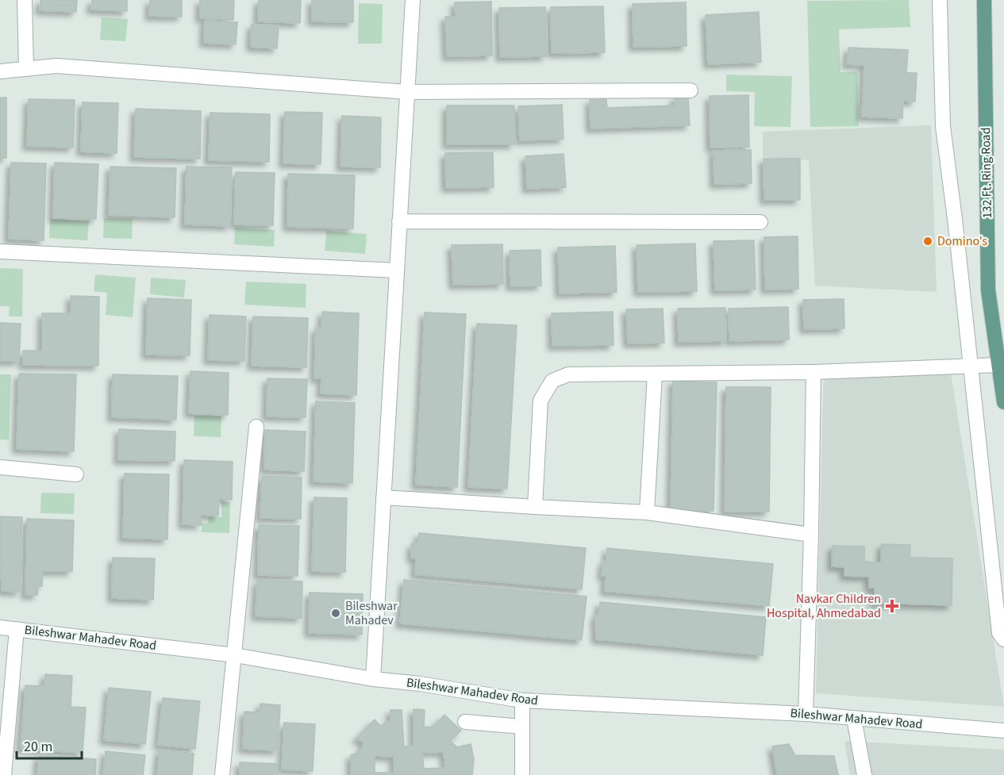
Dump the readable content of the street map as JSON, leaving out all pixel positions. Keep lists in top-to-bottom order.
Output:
{
  "streets": {
    "main road": ["132 Ft. Ring Road"],
    "street": ["Bileshwar Mahadev Road"]
  },
  "places": {
    "other": ["Domino's", "Bileshwar Mahadev"],
    "health": ["Navkar Children Hospital, Ahmedabad"]
  },
  "scale_bar": "20 m"
}
